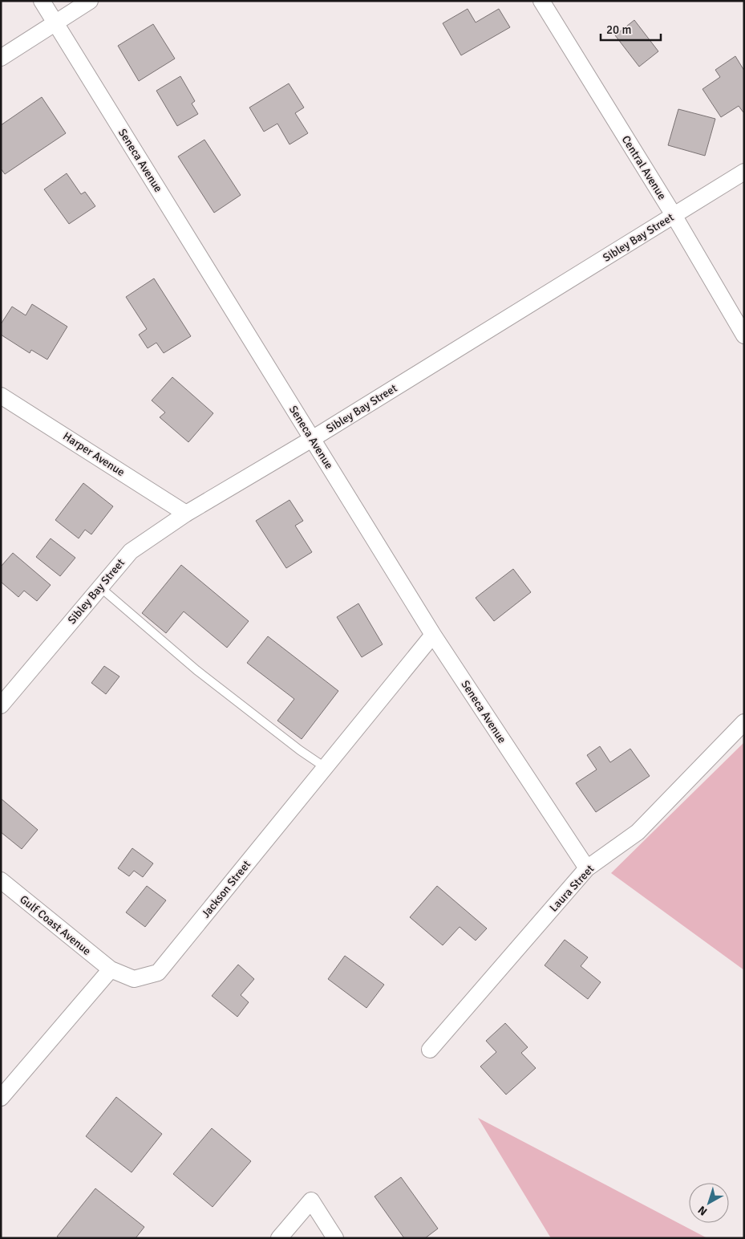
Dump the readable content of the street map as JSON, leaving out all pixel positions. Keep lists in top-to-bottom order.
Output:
{
  "streets": {
    "street": [
      "Seneca Avenue",
      "Central Avenue",
      "Sibley Bay Street",
      "Harper Avenue",
      "Laura Street",
      "Jackson Street",
      "Gulf Coast Avenue"
    ]
  },
  "crossings": [
    ["Seneca Avenue", "Sibley Bay Street"],
    ["Seneca Avenue", "Laura Street"],
    ["Seneca Avenue", "Jackson Street"],
    ["Central Avenue", "Sibley Bay Street"],
    ["Sibley Bay Street", "Harper Avenue"],
    ["Jackson Street", "Gulf Coast Avenue"]
  ],
  "scale_bar": "20 m",
  "north": "bottom left"
}
